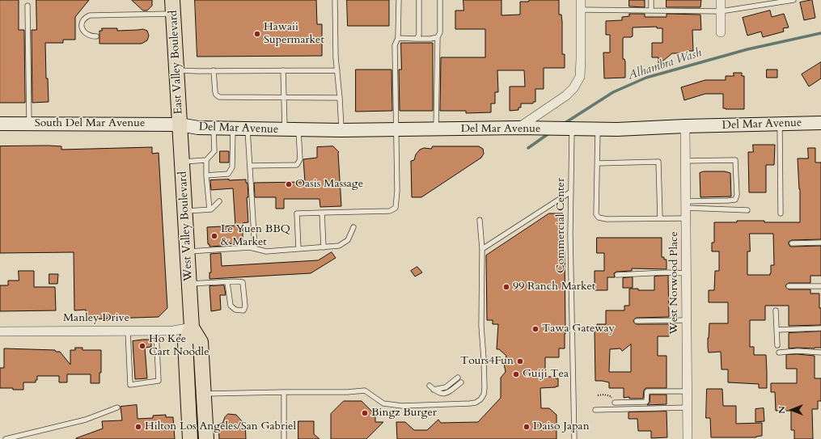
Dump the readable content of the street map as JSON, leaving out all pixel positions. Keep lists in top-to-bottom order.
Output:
{
  "streets": {
    "main road": [
      "East Valley Boulevard",
      "South Del Mar Avenue",
      "Del Mar Avenue",
      "West Valley Boulevard"
    ],
    "street": ["West Norwood Place", "Manley Drive"],
    "lane": ["Commercial Center"]
  },
  "crossings": [
    ["East Valley Boulevard", "South Del Mar Avenue"],
    ["East Valley Boulevard", "Del Mar Avenue"],
    ["East Valley Boulevard", "West Valley Boulevard"],
    ["South Del Mar Avenue", "Del Mar Avenue"],
    ["South Del Mar Avenue", "West Valley Boulevard"],
    ["Del Mar Avenue", "Commercial Center"],
    ["Del Mar Avenue", "West Valley Boulevard"],
    ["Del Mar Avenue", "West Norwood Place"],
    ["West Valley Boulevard", "Manley Drive"]
  ],
  "water": ["Alhambra Wash"],
  "places": [
    "Hawaii Supermarket",
    "Oasis Massage",
    "Le Yuen BBQ & Market",
    "99 Ranch Market",
    "Tawa Gateway",
    "Ho Kee Cart Noodle",
    "Tours4Fun",
    "Guiji Tea",
    "Bingz Burger",
    "Hilton Los Angeles/San Gabriel",
    "Daiso Japan"
  ],
  "north": "left"
}
